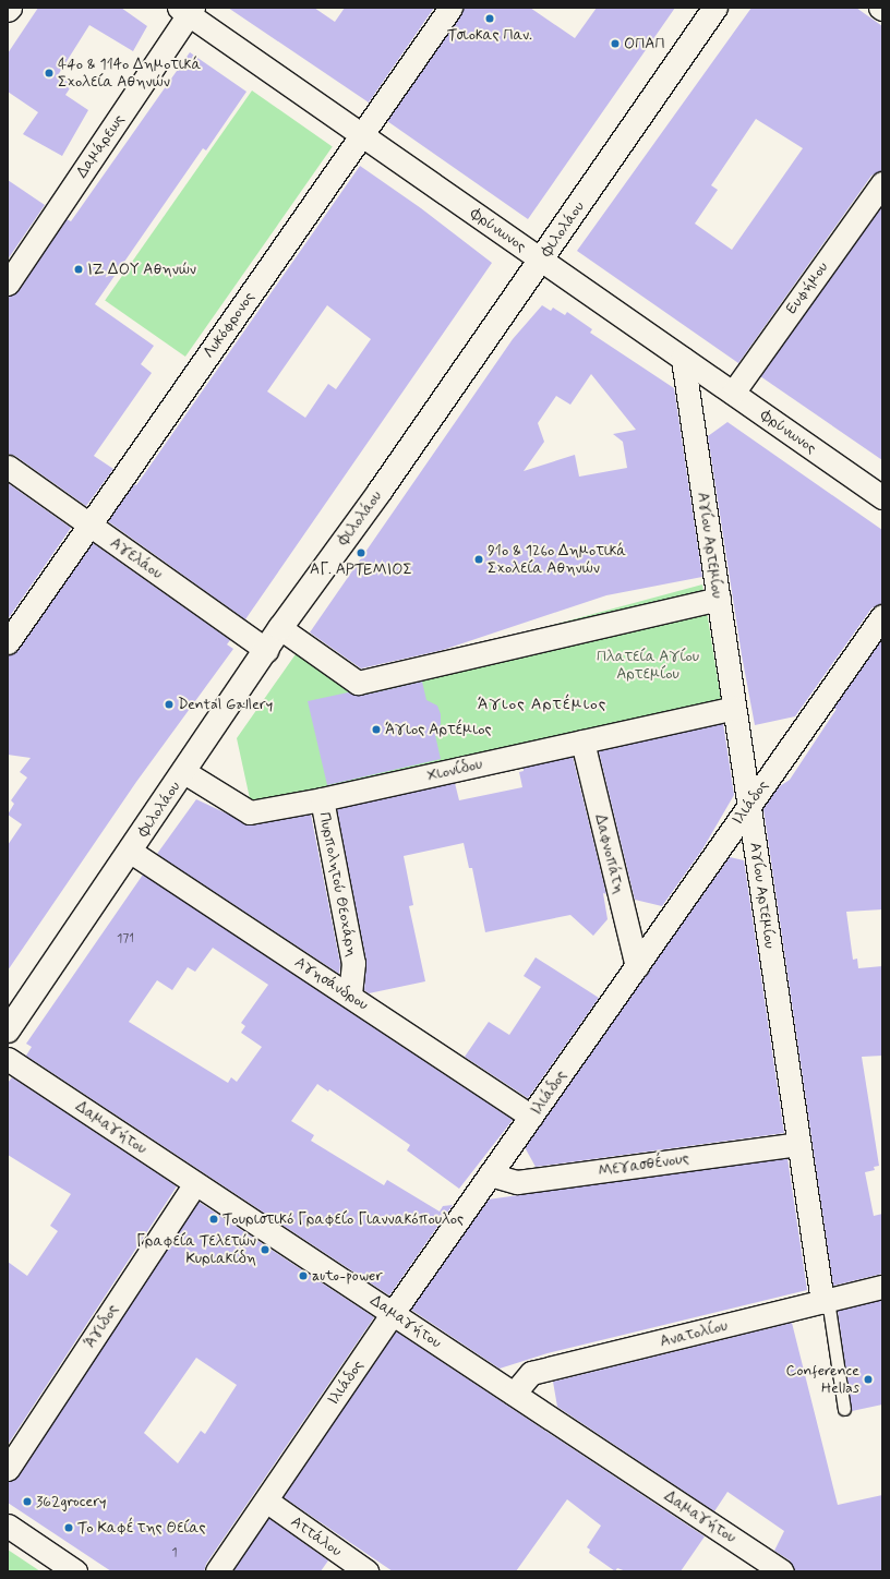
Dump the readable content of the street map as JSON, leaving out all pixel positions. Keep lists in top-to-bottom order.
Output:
{
  "streets": {
    "main road": ["Φιλολάου"],
    "street": [
      "Δαμάρεως",
      "Φρύνωνος",
      "Ευφήμου",
      "Λυκόφρονος",
      "Αγίου Αρτεμίου",
      "Αγελάου",
      "Χιονίδου",
      "Ιλιάδος",
      "Δαφνοπάτη",
      "Πυρπολητού Θεοχάρη",
      "Αγησάνδρου",
      "Δαμαγήτου",
      "Μεγασθένους",
      "Άγιδος",
      "Ανατολίου",
      "Αττάλου"
    ]
  },
  "crossings": [
    ["Δαμάρεως", "Φρύνωνος"],
    ["Φιλολάου", "Φρύνωνος"],
    ["Φιλολάου", "Αγελάου"],
    ["Φιλολάου", "Χιονίδου"],
    ["Φιλολάου", "Αγησάνδρου"],
    ["Φρύνωνος", "Ευφήμου"],
    ["Φρύνωνος", "Λυκόφρονος"],
    ["Φρύνωνος", "Αγίου Αρτεμίου"],
    ["Λυκόφρονος", "Αγελάου"],
    ["Αγίου Αρτεμίου", "Χιονίδου"],
    ["Αγίου Αρτεμίου", "Ιλιάδος"],
    ["Αγίου Αρτεμίου", "Μεγασθένους"],
    ["Αγίου Αρτεμίου", "Ανατολίου"],
    ["Χιονίδου", "Δαφνοπάτη"],
    ["Χιονίδου", "Πυρπολητού Θεοχάρη"],
    ["Ιλιάδος", "Δαφνοπάτη"],
    ["Ιλιάδος", "Αγησάνδρου"],
    ["Ιλιάδος", "Δαμαγήτου"],
    ["Ιλιάδος", "Μεγασθένους"],
    ["Ιλιάδος", "Αττάλου"],
    ["Πυρπολητού Θεοχάρη", "Αγησάνδρου"],
    ["Δαμαγήτου", "Άγιδος"],
    ["Δαμαγήτου", "Ανατολίου"]
  ],
  "districts": ["Άγιος Αρτέμιος"],
  "parks": ["Πλατεία Αγίου Αρτεμίου"],
  "places": [
    "Τσιοκας Παν.",
    "ΟΠΑΠ",
    "44ο & 114ο Δημοτικά Σχολεία Αθηνών",
    "ΙΖ ΔΟΥ Αθηνών",
    "ΑΓ. ΑΡΤΕΜΙΟΣ",
    "91ο & 126ο Δημοτικά Σχολεία Αθηνών",
    "Dental Gallery",
    "Άγιος Αρτέμιος",
    "Τουριστικό Γραφείο Γιαννακόπουλος",
    "Γραφεία Τελετών Κυριακίδη",
    "auto-power",
    "Conference Hellas",
    "362grocery",
    "Το Καφέ της Θείας"
  ],
  "house_numbers": ["171", "1"]
}
